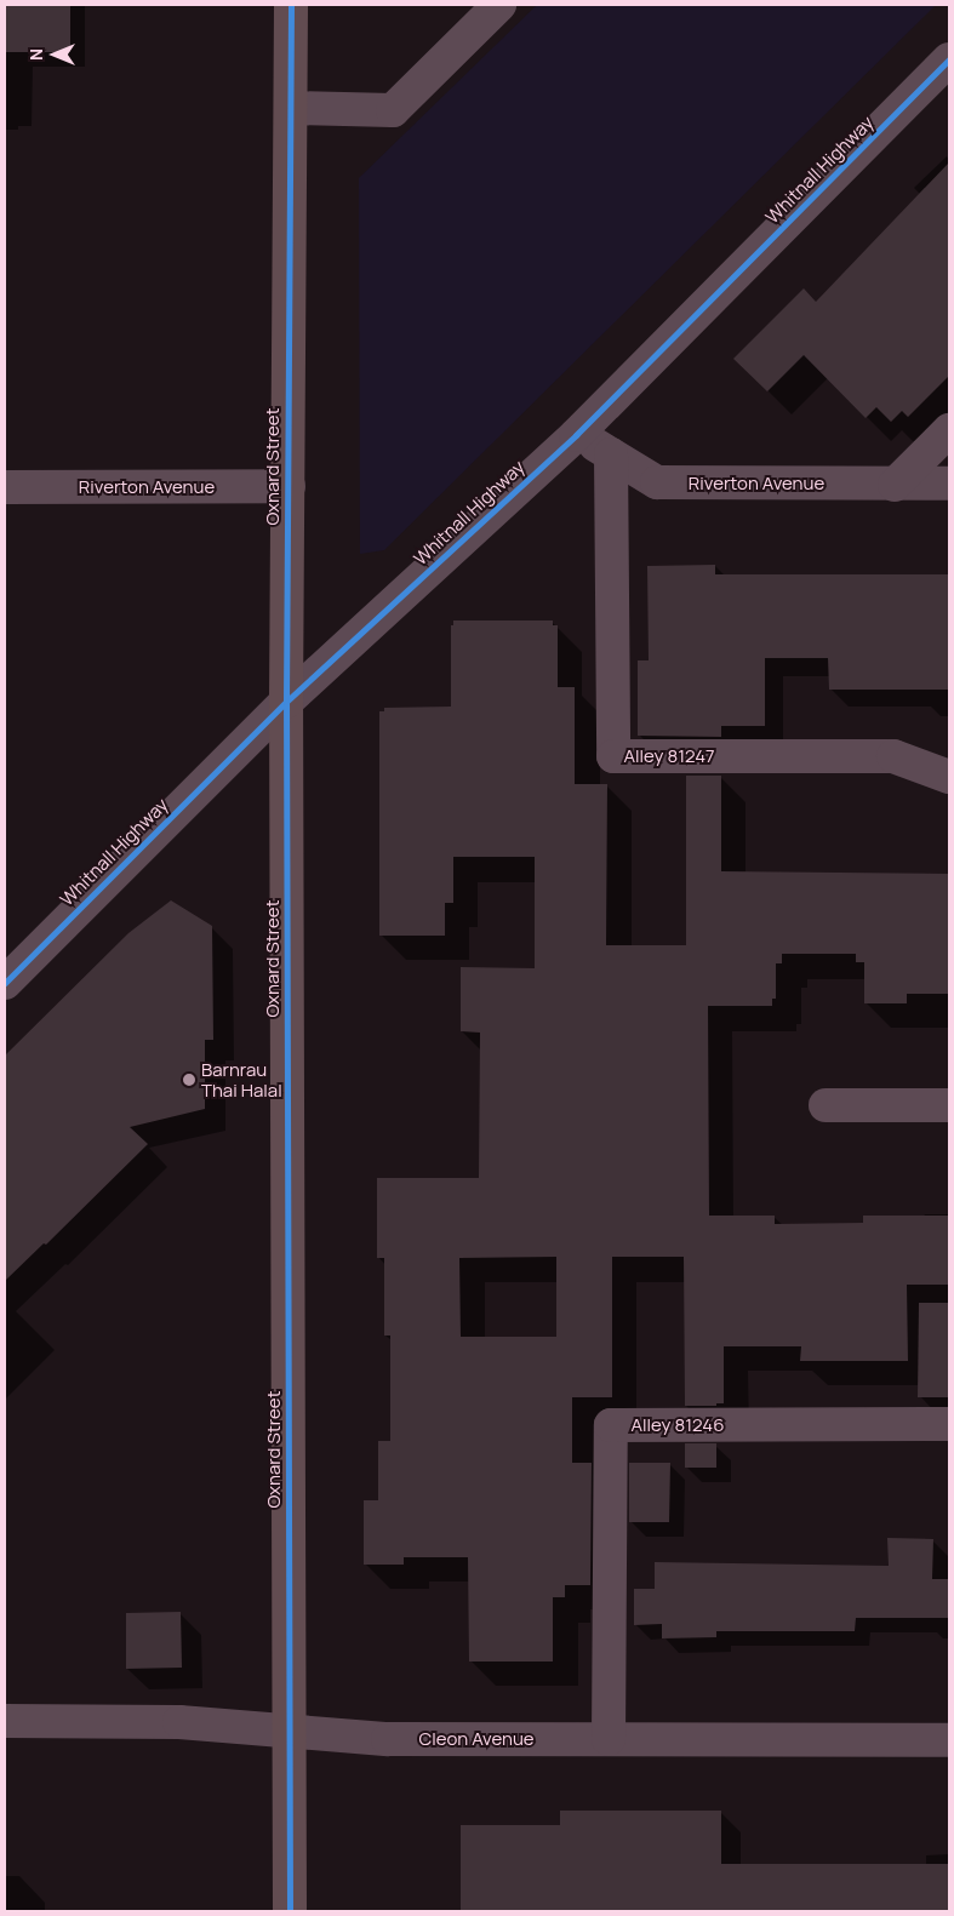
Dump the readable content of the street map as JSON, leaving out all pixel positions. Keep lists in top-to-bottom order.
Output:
{
  "streets": {
    "main road": ["Oxnard Street"],
    "street": [
      "Whitnall Highway",
      "Riverton Avenue",
      "Alley 81247",
      "Alley 81246",
      "Cleon Avenue"
    ]
  },
  "crossings": [
    ["Whitnall Highway", "Oxnard Street"],
    ["Whitnall Highway", "Riverton Avenue"],
    ["Oxnard Street", "Riverton Avenue"],
    ["Oxnard Street", "Cleon Avenue"],
    ["Riverton Avenue", "Alley 81247"],
    ["Alley 81246", "Cleon Avenue"]
  ],
  "places": ["Barnrau Thai Halal"],
  "north": "left"
}
